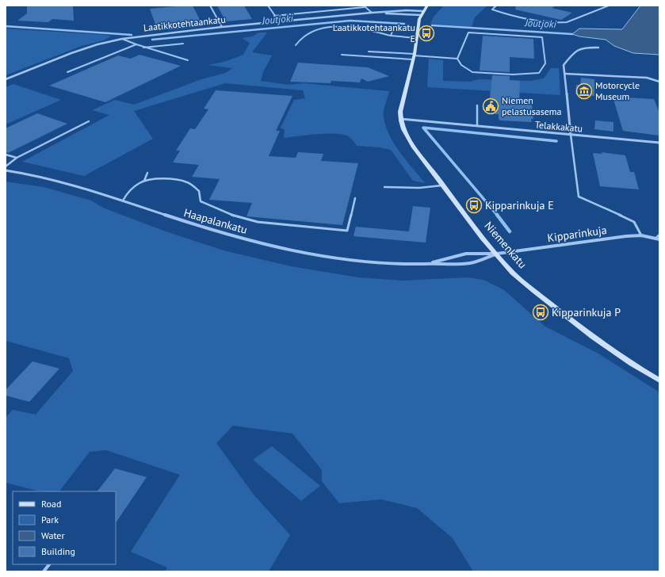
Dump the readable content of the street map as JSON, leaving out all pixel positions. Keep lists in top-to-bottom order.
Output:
{
  "streets": {
    "street": [
      "Laatikkotehtaankatu",
      "Telakkakatu",
      "Haapalankatu",
      "Kipparinkuja",
      "Niemenkatu"
    ]
  },
  "crossings": [
    ["Telakkakatu", "Niemenkatu"],
    ["Haapalankatu", "Kipparinkuja"],
    ["Haapalankatu", "Niemenkatu"],
    ["Kipparinkuja", "Niemenkatu"]
  ],
  "water": ["Joutjoki"],
  "places": {
    "bus stop": ["Laatikkotehtaankatu E", "Kipparinkuja E", "Kipparinkuja P"],
    "museum": ["Motorcycle Museum"],
    "public building": ["Niemen pelastusasema"]
  },
  "legend": [
    "Road",
    "Park",
    "Water",
    "Building"
  ]
}
